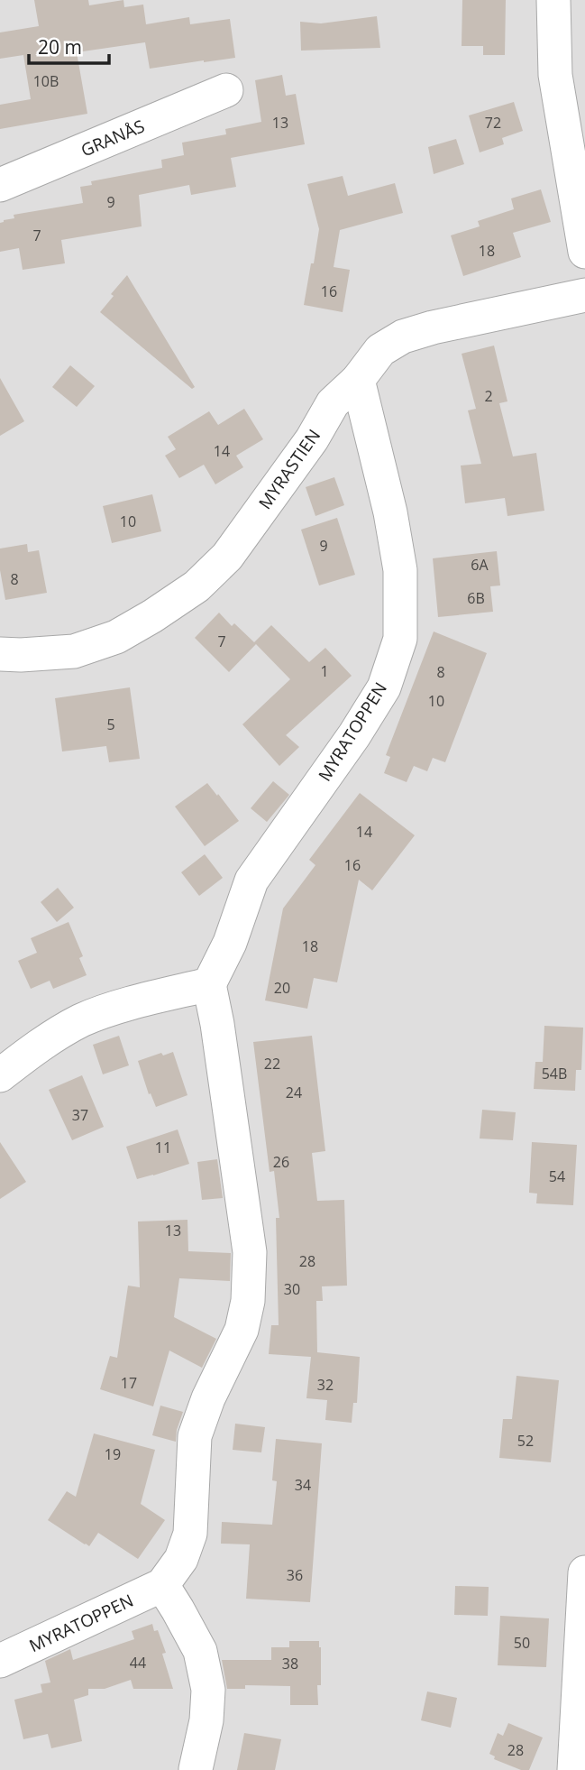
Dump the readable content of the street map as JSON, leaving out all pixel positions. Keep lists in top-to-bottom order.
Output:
{
  "streets": {
    "street": ["GRANÅS", "MYRASTIEN", "MYRATOPPEN"]
  },
  "crossings": [
    ["MYRASTIEN", "MYRATOPPEN"]
  ],
  "house_numbers": [
    "10B",
    "13",
    "72",
    "9",
    "7",
    "18",
    "16",
    "2",
    "14",
    "10",
    "9",
    "6A",
    "8",
    "6B",
    "7",
    "1",
    "8",
    "10",
    "5",
    "14",
    "16",
    "18",
    "20",
    "22",
    "54B",
    "24",
    "37",
    "11",
    "26",
    "54",
    "13",
    "28",
    "30",
    "17",
    "32",
    "52",
    "19",
    "34",
    "36",
    "50",
    "44",
    "38",
    "28"
  ],
  "scale_bar": "20 m"
}
